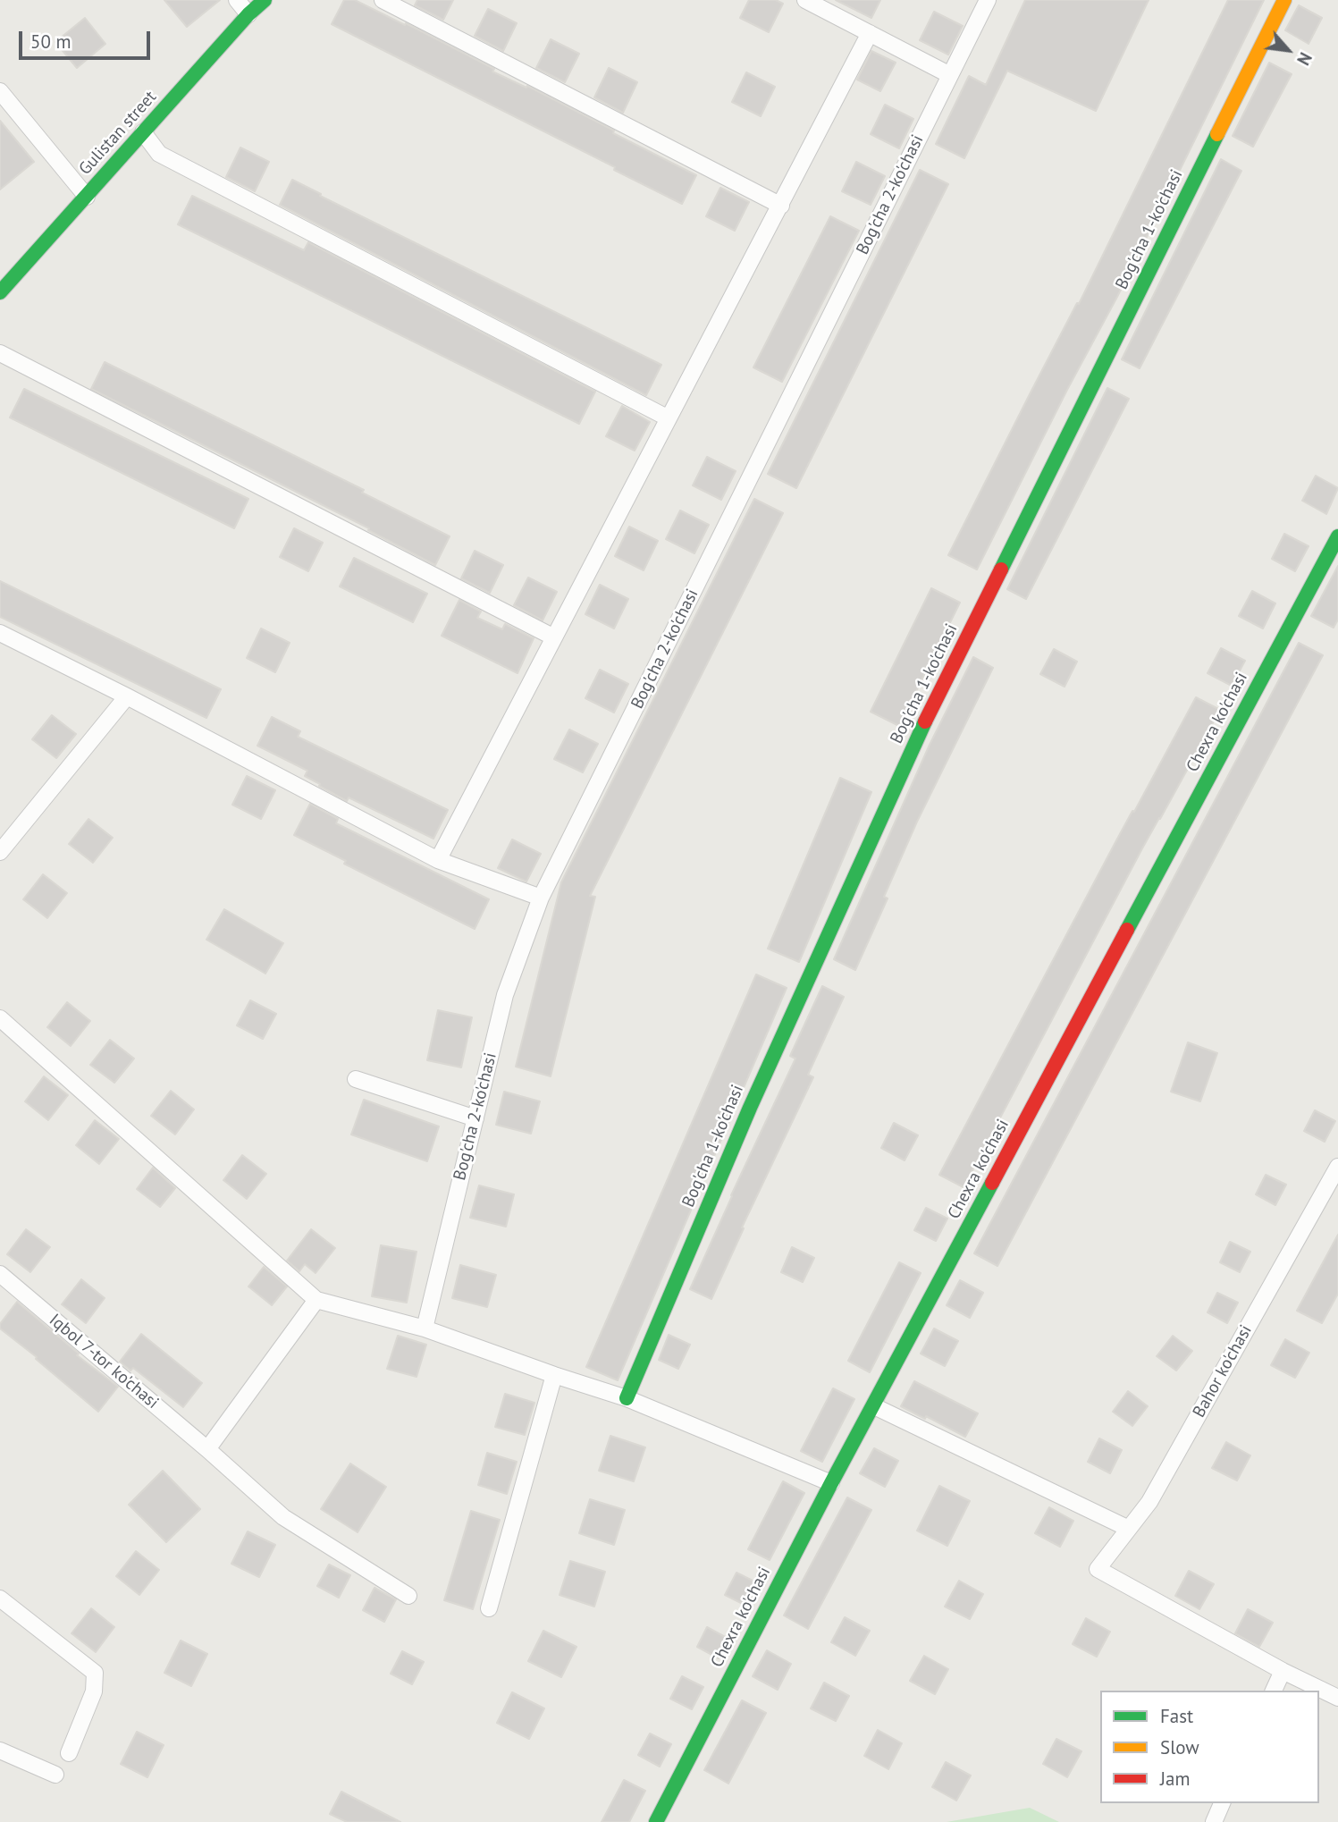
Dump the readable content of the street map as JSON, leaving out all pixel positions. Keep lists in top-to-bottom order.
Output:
{
  "streets": {
    "street": [
      "Gulistan street",
      "Bog'cha 2-ko'chasi",
      "Bog'cha 1-ko'chasi",
      "Chexra ko'chasi",
      "Iqbol 7-tor ko'chasi",
      "Bahor ko'chasi"
    ]
  },
  "legend": ["Fast", "Slow", "Jam"],
  "scale_bar": "50 m",
  "north": "bottom right"
}
